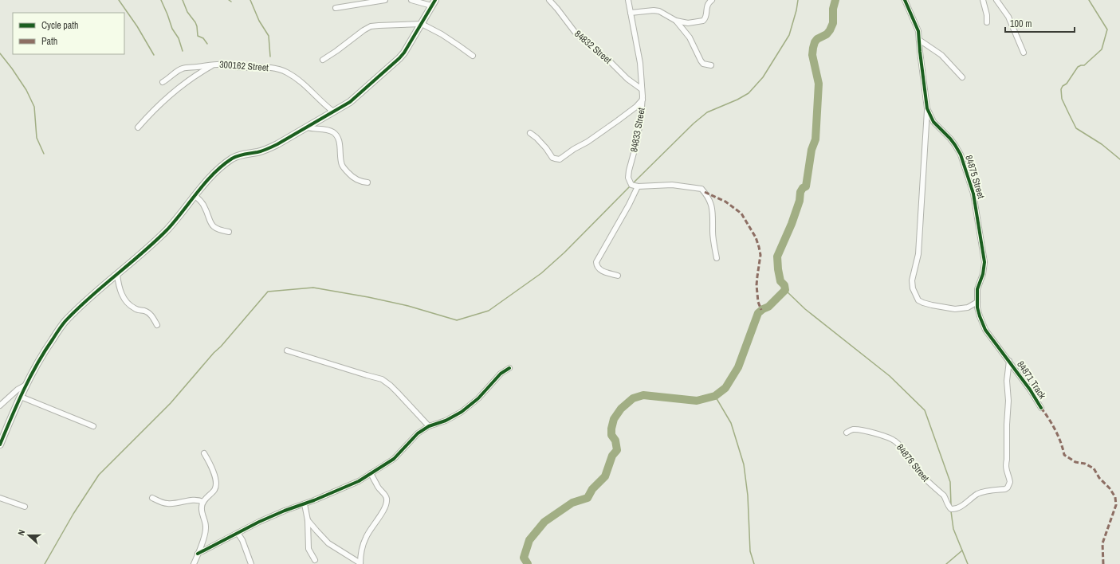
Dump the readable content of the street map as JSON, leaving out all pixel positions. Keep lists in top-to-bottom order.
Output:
{
  "streets": {
    "street": [
      "84832 Street",
      "300162 Street",
      "84833 Street",
      "84875 Street",
      "84871 Track",
      "84876 Street"
    ]
  },
  "crossings": [
    ["84832 Street", "84833 Street"],
    ["84875 Street", "84871 Track"],
    ["84875 Street", "84876 Street"],
    ["84871 Track", "84876 Street"]
  ],
  "legend": ["Cycle path", "Path"],
  "scale_bar": "100 m",
  "north": "left"
}
